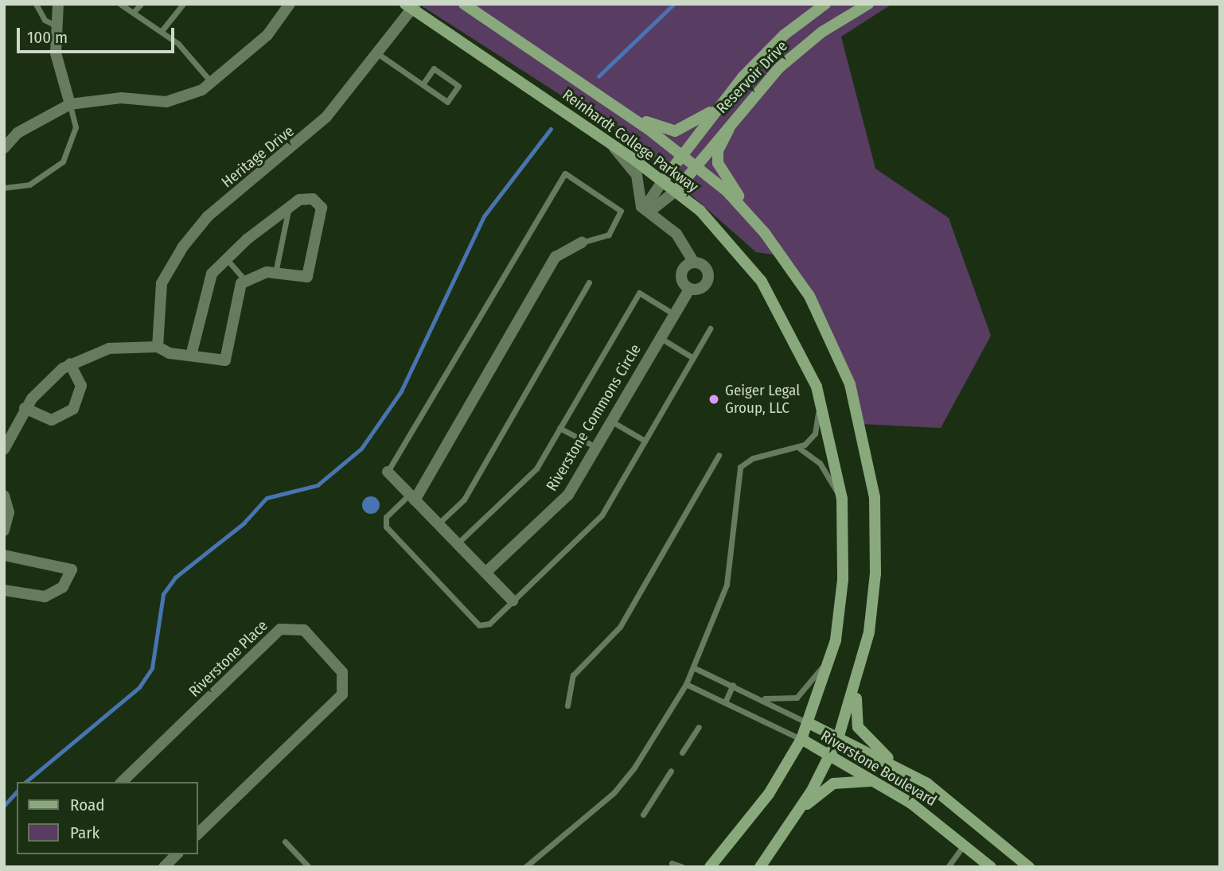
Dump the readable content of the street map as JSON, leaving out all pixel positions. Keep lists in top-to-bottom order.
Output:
{
  "streets": {
    "street": [
      "Reservoir Drive",
      "Reinhardt College Parkway",
      "Heritage Drive",
      "Riverstone Commons Circle",
      "Riverstone Place",
      "Riverstone Boulevard"
    ]
  },
  "crossings": [
    ["Reservoir Drive", "Reinhardt College Parkway"],
    ["Reinhardt College Parkway", "Heritage Drive"],
    ["Reinhardt College Parkway", "Riverstone Boulevard"]
  ],
  "places": ["Geiger Legal Group, LLC"],
  "legend": ["Road", "Park"],
  "scale_bar": "100 m"
}
